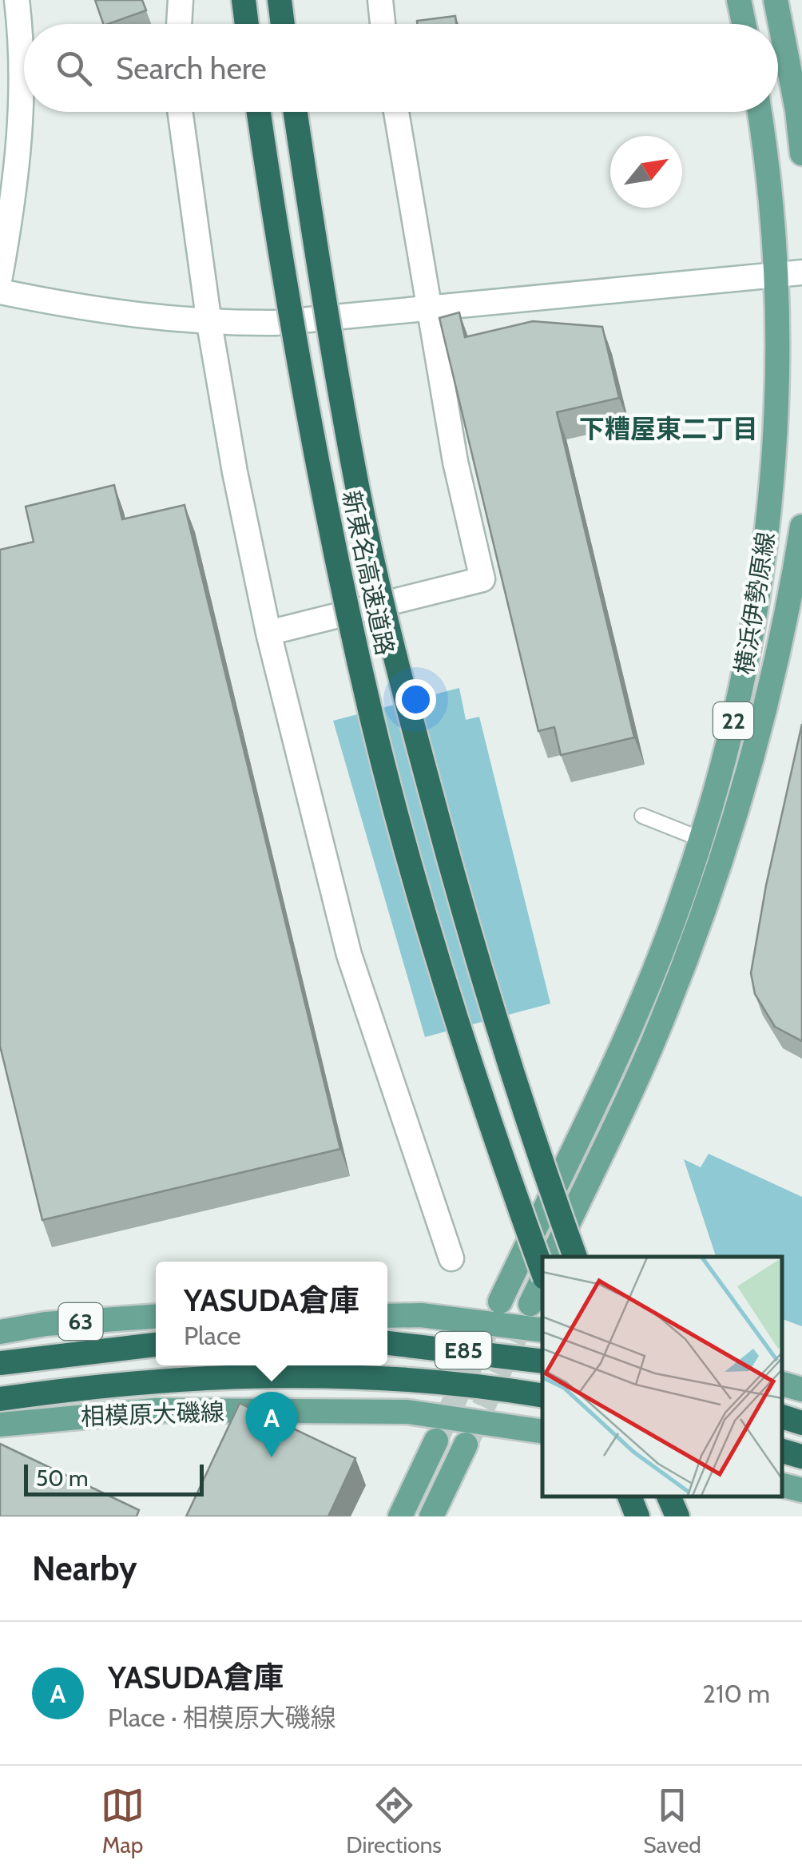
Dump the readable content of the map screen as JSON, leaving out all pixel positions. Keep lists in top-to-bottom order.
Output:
{
  "streets": {
    "highway": ["新東名高速道路", "E85"],
    "main road": [
      "横浜伊勢原線",
      "22",
      "63",
      "相模原大磯線"
    ]
  },
  "districts": ["下糟屋東二丁目"],
  "scale_bar": "50 m",
  "north": "top right",
  "page": {
    "search": "Search here",
    "popup": ["YASUDA倉庫", "Place"],
    "pins": "A",
    "scale": "50 m",
    "heading": "Nearby",
    "list": [
      {
        "mark": "A",
        "name": "YASUDA倉庫",
        "note": "Place · 相模原大磯線",
        "value": "210 m"
      }
    ],
    "nav": ["Map", "Directions", "Saved"]
  }
}
